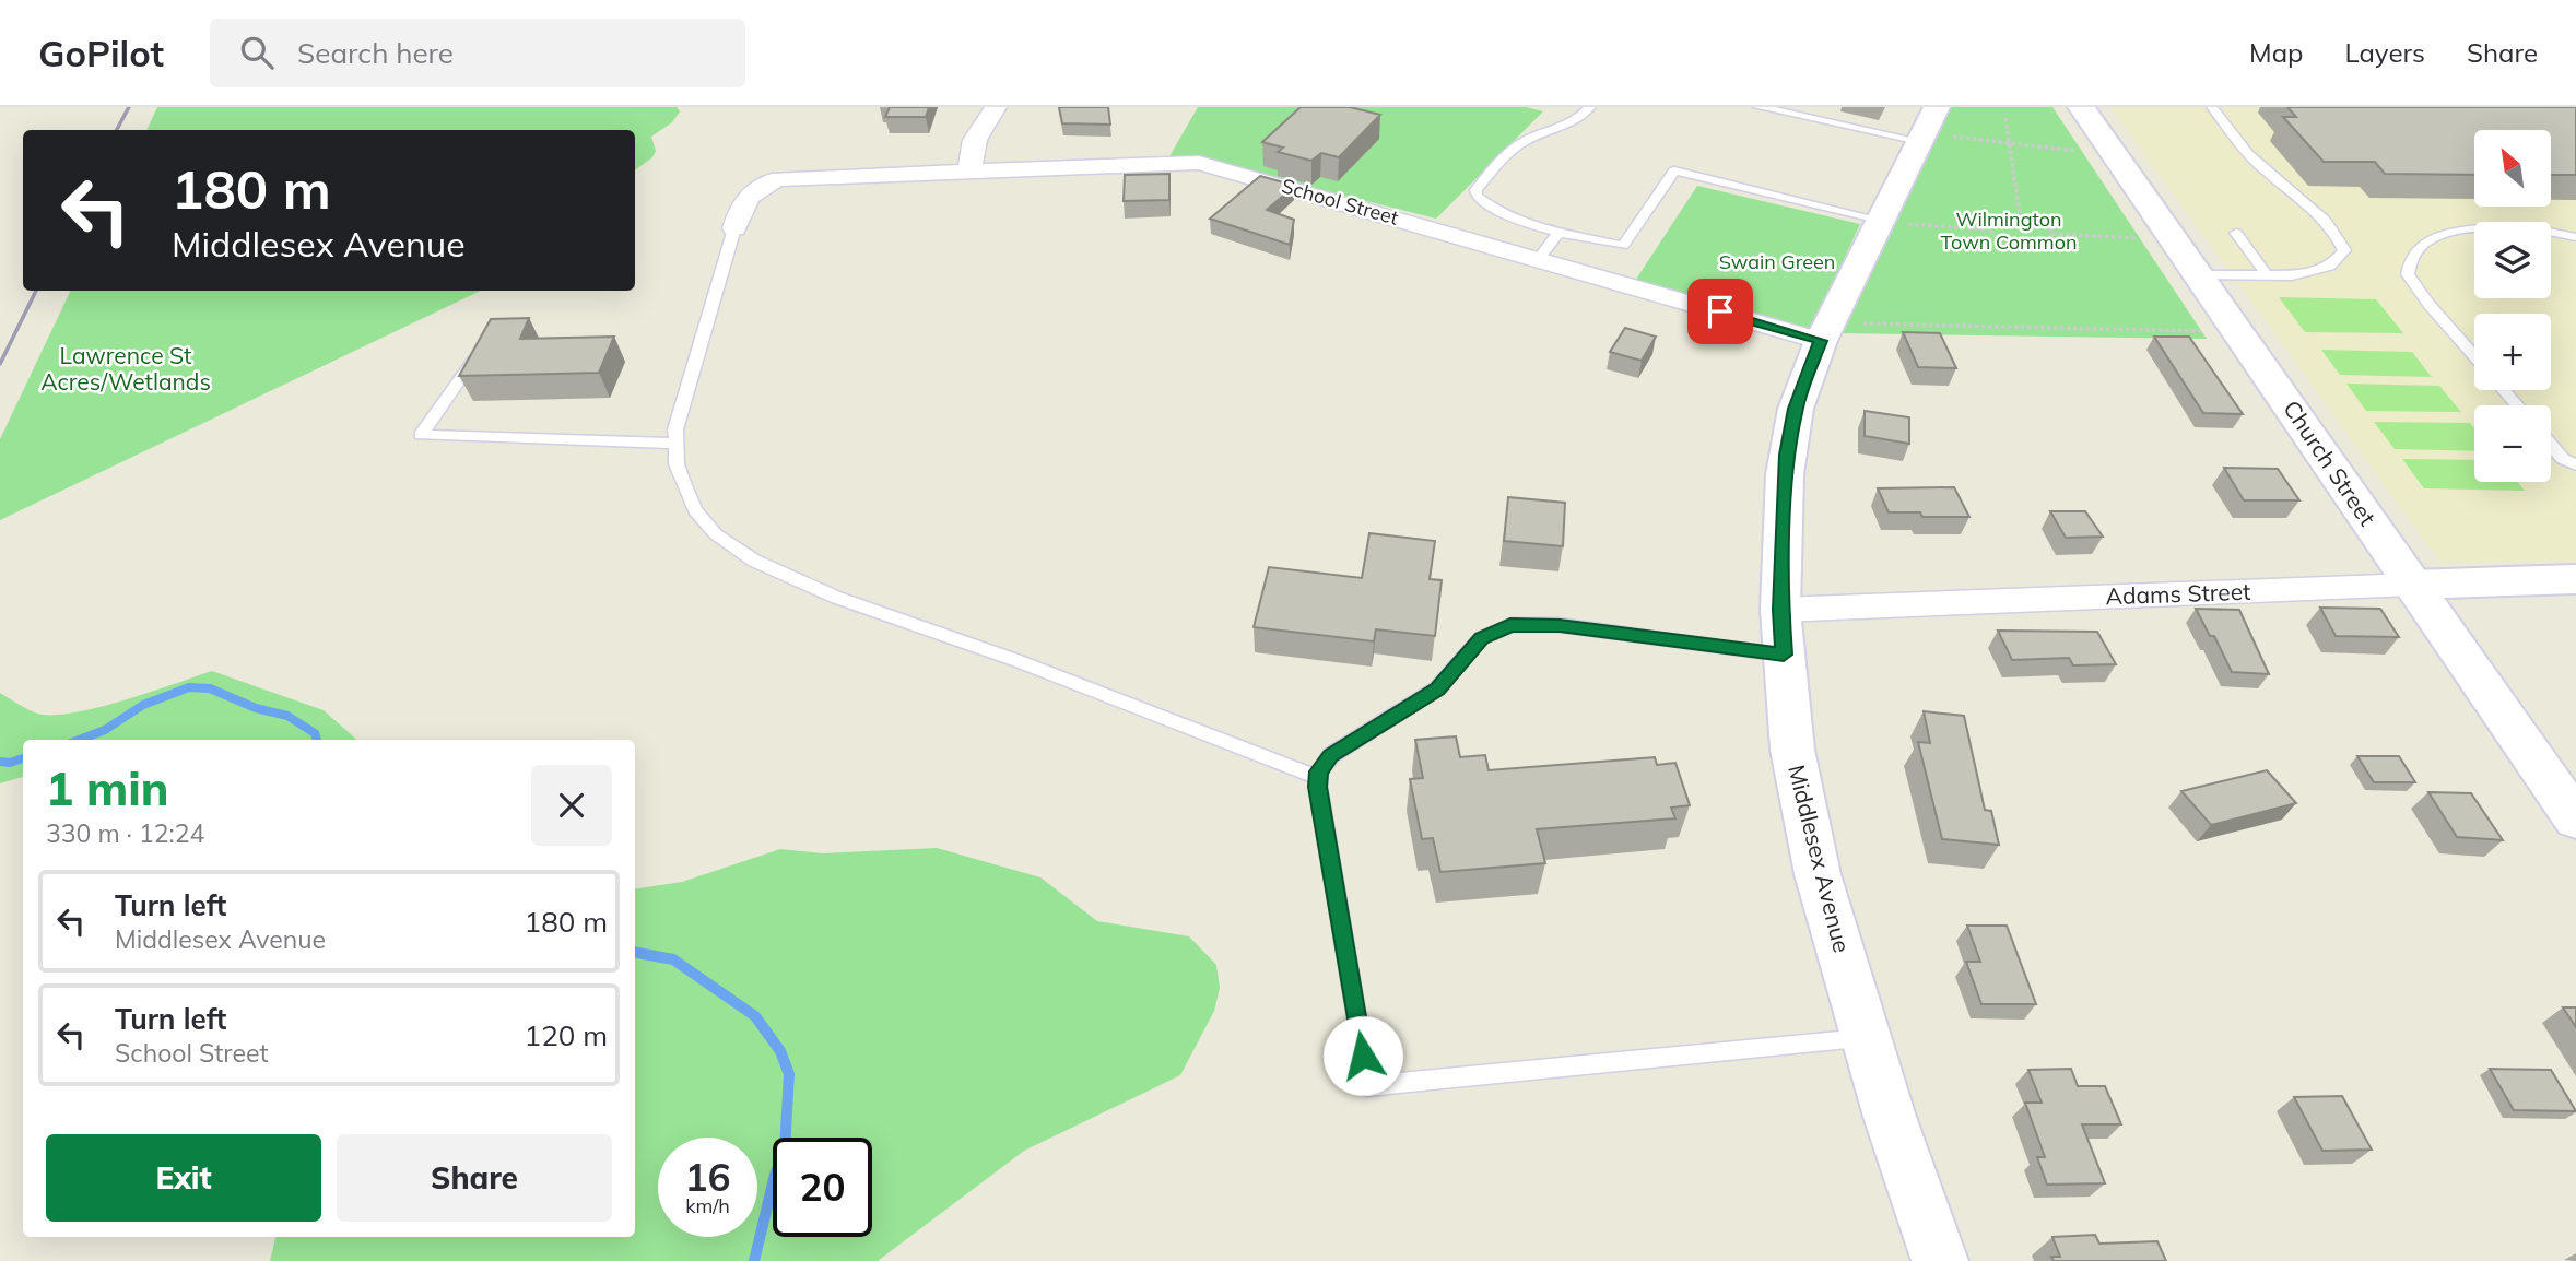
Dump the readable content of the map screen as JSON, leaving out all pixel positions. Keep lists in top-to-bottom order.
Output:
{
  "streets": {
    "street": [
      "School Street",
      "Church Street",
      "Adams Street",
      "Middlesex Avenue"
    ]
  },
  "crossings": [
    ["School Street", "Middlesex Avenue"],
    ["Church Street", "Adams Street"],
    ["Adams Street", "Middlesex Avenue"]
  ],
  "parks": ["Wilmington Town Common", "Swain Green", "Lawrence St Acres/Wetlands"],
  "north": "top left",
  "page": {
    "header": "GoPilot",
    "search": "Search here",
    "nav": ["Map", "Layers", "Share"],
    "map_buttons": ["+", "−"],
    "turn": ["180 m", "Middlesex Avenue"],
    "heading": ["1 min", "330 m · 12:24"],
    "list": [
      {
        "name": "Turn left",
        "note": "Middlesex Avenue",
        "value": "180 m"
      },
      {
        "name": "Turn left",
        "note": "School Street",
        "value": "120 m"
      }
    ],
    "buttons": ["Exit", "Share"],
    "speed": "16 km/h",
    "limit": "20"
  }
}
